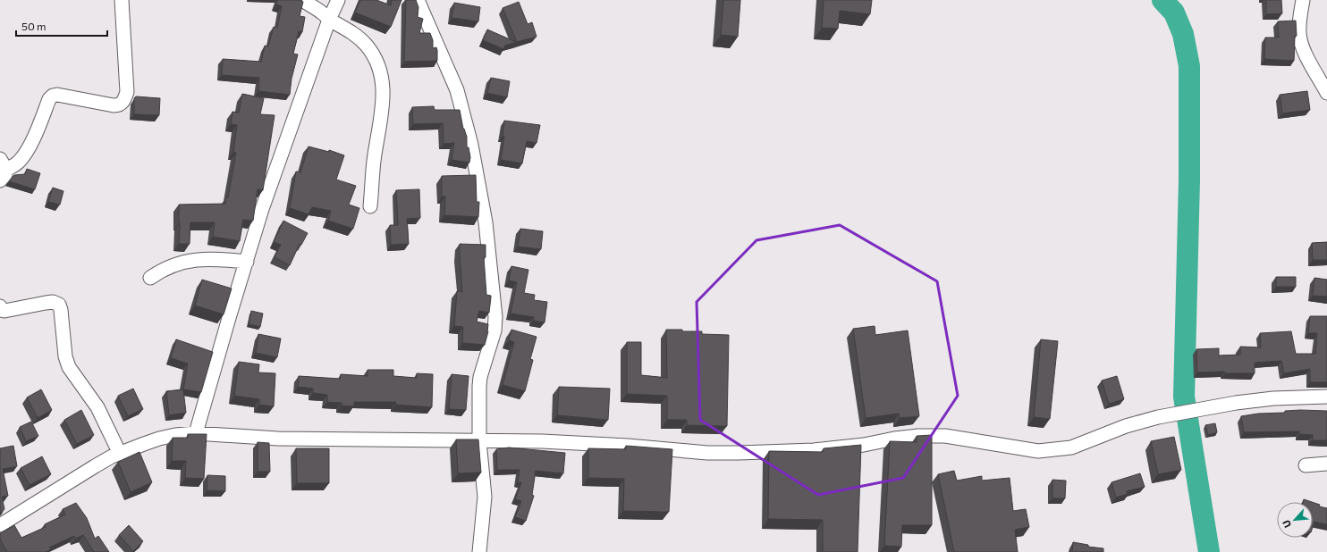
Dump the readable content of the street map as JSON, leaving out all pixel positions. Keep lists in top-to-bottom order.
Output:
{
  "scale_bar": "50 m",
  "north": "bottom left"
}
